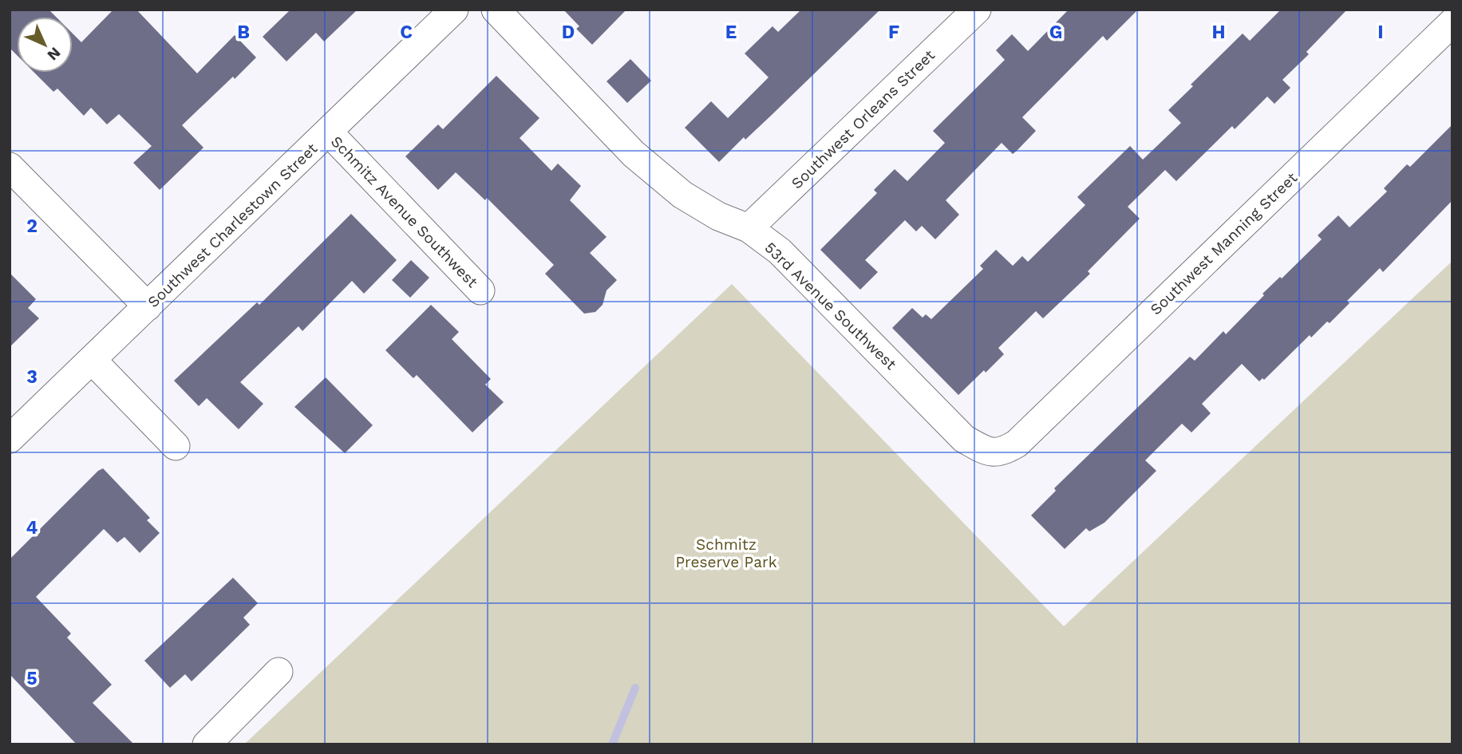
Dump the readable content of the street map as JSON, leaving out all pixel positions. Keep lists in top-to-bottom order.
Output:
{
  "streets": {
    "street": [
      "Southwest Orleans Street",
      "Schmitz Avenue Southwest",
      "Southwest Charlestown Street",
      "Southwest Manning Street",
      "53rd Avenue Southwest"
    ]
  },
  "crossings": [
    ["Southwest Orleans Street", "53rd Avenue Southwest"],
    ["Schmitz Avenue Southwest", "Southwest Charlestown Street"],
    ["Southwest Manning Street", "53rd Avenue Southwest"]
  ],
  "parks": ["Schmitz Preserve Park"],
  "north": "bottom right",
  "grid": {
    "columns": [
      "B",
      "C",
      "D",
      "E",
      "F",
      "G",
      "H",
      "I"
    ],
    "rows": [
      "2",
      "3",
      "4",
      "5"
    ]
  }
}
